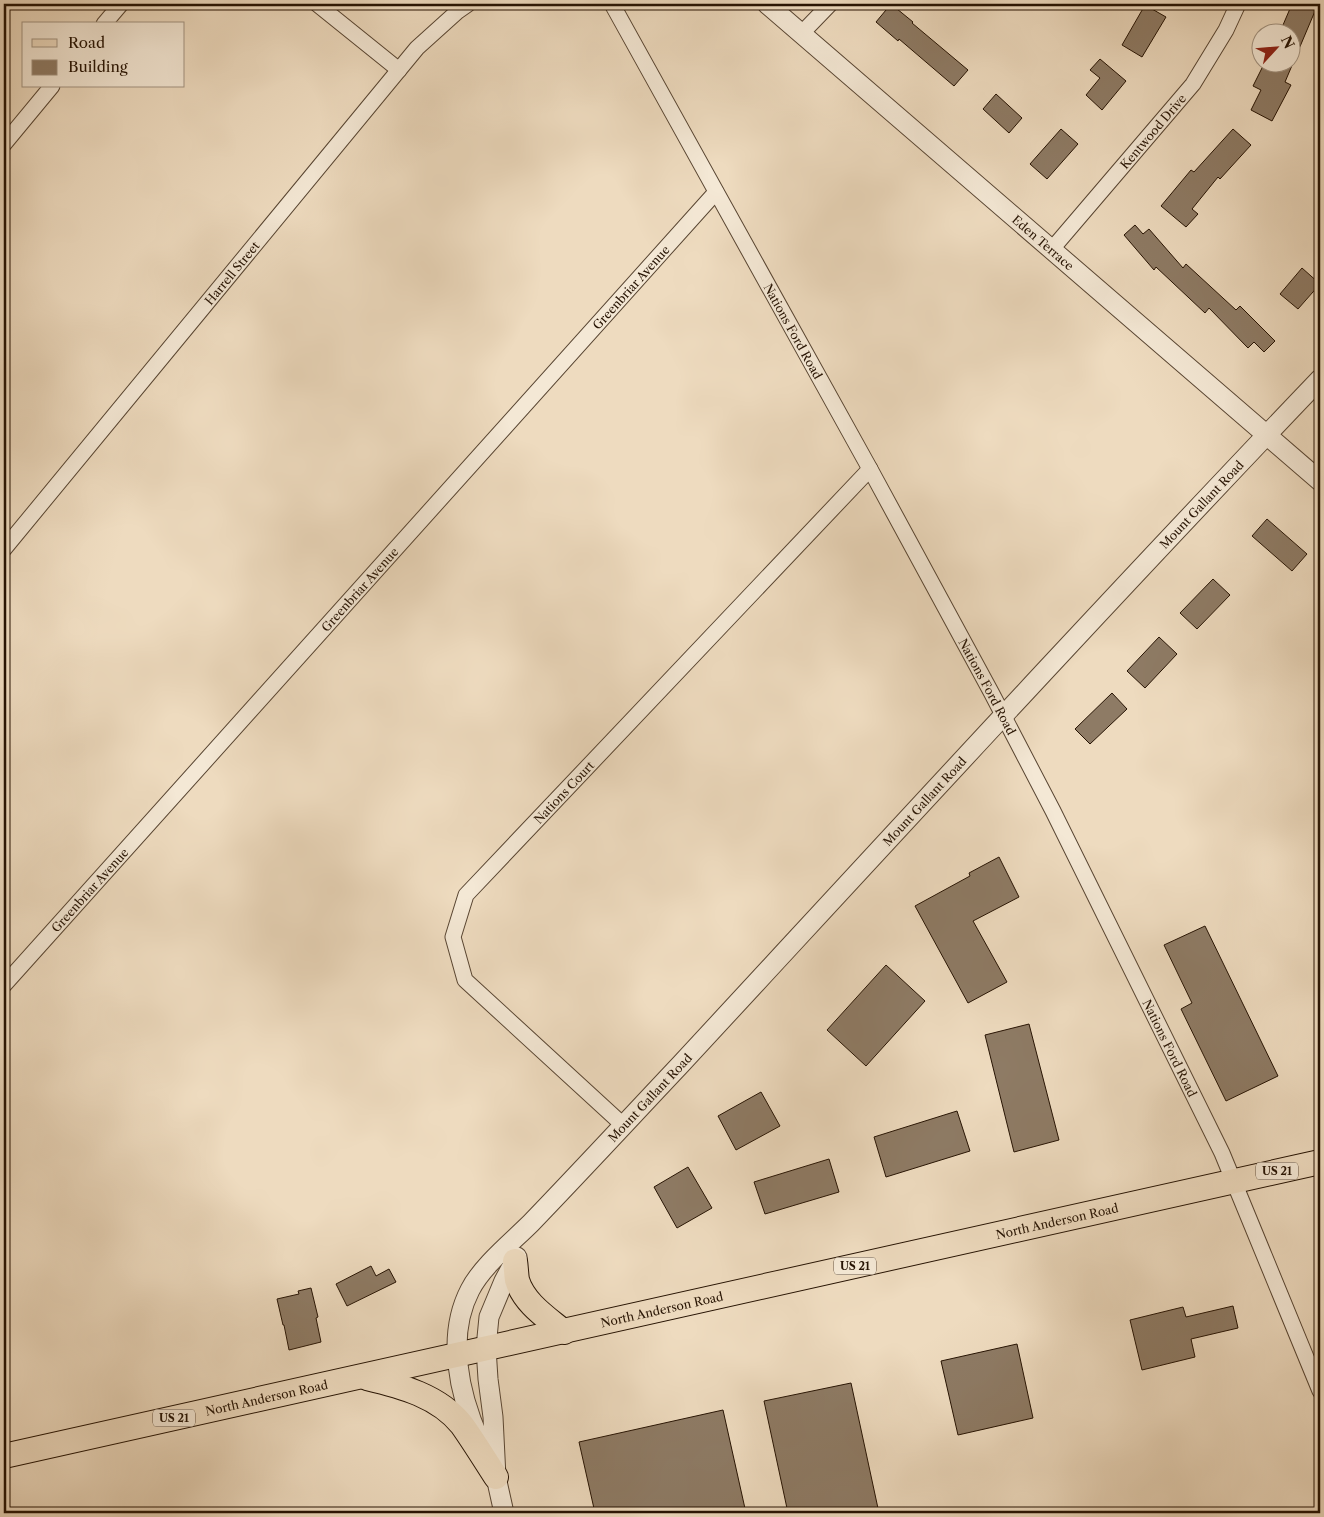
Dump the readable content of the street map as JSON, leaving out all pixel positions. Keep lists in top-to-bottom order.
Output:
{
  "streets": {
    "main road": ["US 21", "North Anderson Road"],
    "street": [
      "Kentwood Drive",
      "Eden Terrace",
      "Harrell Street",
      "Greenbriar Avenue",
      "Nations Ford Road",
      "Mount Gallant Road",
      "Nations Court"
    ]
  },
  "crossings": [
    ["Kentwood Drive", "Eden Terrace"],
    ["Eden Terrace", "Mount Gallant Road"],
    ["Greenbriar Avenue", "Nations Ford Road"],
    ["Nations Ford Road", "Mount Gallant Road"],
    ["Nations Ford Road", "Nations Court"],
    ["Nations Ford Road", "North Anderson Road"],
    ["Mount Gallant Road", "Nations Court"],
    ["Mount Gallant Road", "North Anderson Road"]
  ],
  "legend": ["Road", "Building"],
  "north": "top right"
}
